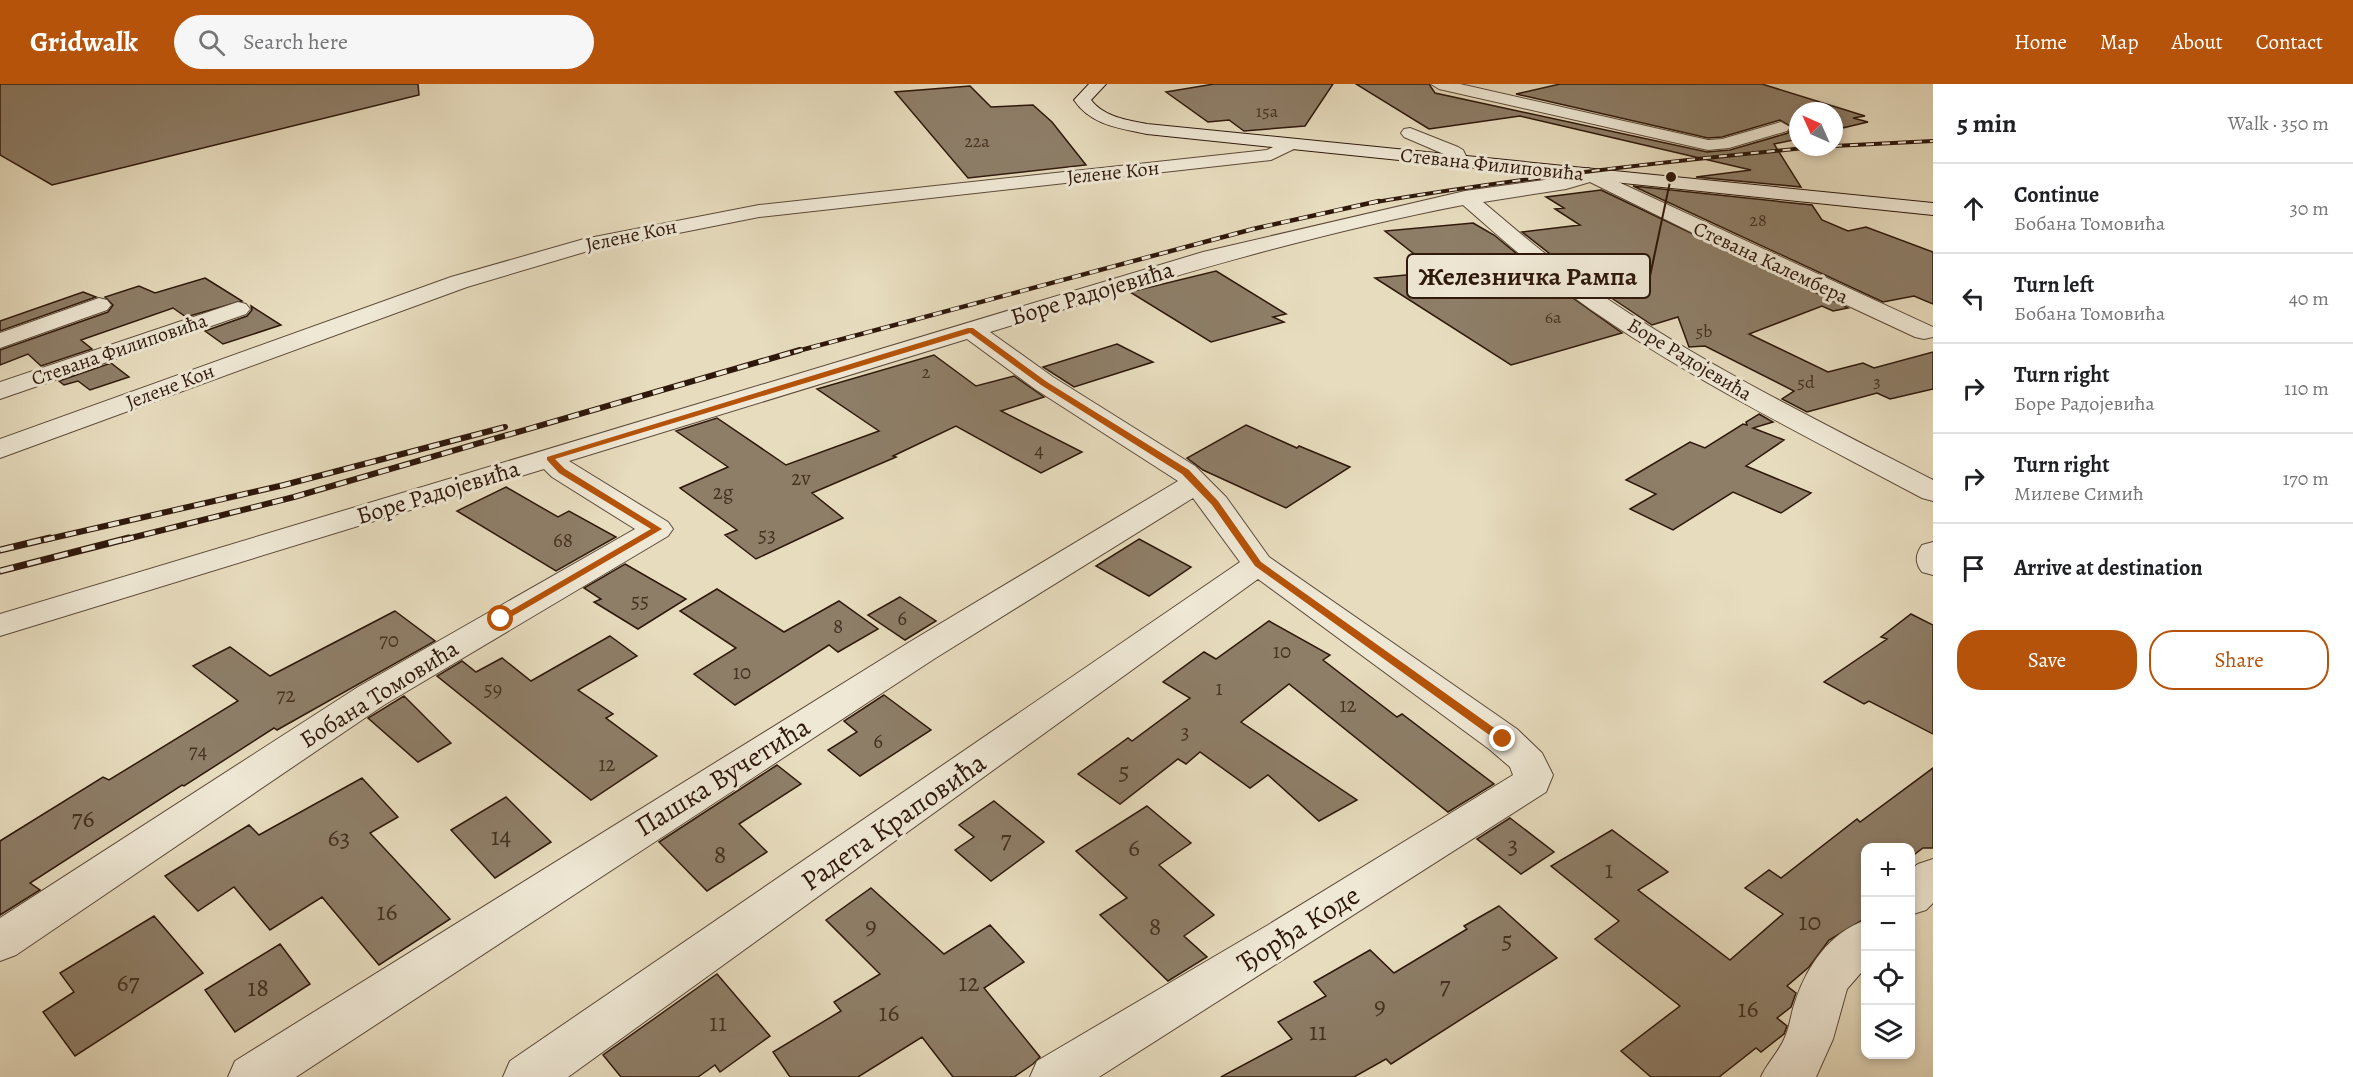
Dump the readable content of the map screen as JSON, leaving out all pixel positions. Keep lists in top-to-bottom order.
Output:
{
  "streets": {
    "street": [
      "Стевана Филиповића",
      "Јелене Кон",
      "Стевана Калембера",
      "Боре Радојевића",
      "Бобана Томовића",
      "Пашка Вучетића",
      "Радета Краповића",
      "Ђорђа Коде"
    ]
  },
  "crossings": [
    ["Стевана Филиповића", "Јелене Кон"],
    ["Стевана Филиповића", "Стевана Калембера"],
    ["Стевана Филиповића", "Боре Радојевића"],
    ["Стевана Калембера", "Боре Радојевића"],
    ["Боре Радојевића", "Бобана Томовића"],
    ["Радета Краповића", "Ђорђа Коде"]
  ],
  "places": ["Железничка Рампа"],
  "house_numbers": [
    "15a",
    "22a",
    "28",
    "6a",
    "5b",
    "2",
    "3",
    "5d",
    "4",
    "2v",
    "2g",
    "53",
    "68",
    "55",
    "6",
    "8",
    "70",
    "10",
    "10",
    "1",
    "59",
    "72",
    "12",
    "3",
    "6",
    "74",
    "12",
    "5",
    "76",
    "14",
    "63",
    "7",
    "3",
    "6",
    "8",
    "1",
    "16",
    "10",
    "9",
    "8",
    "5",
    "67",
    "12",
    "7",
    "18",
    "9",
    "16",
    "16",
    "11",
    "11"
  ],
  "north": "top left",
  "page": {
    "header": "Gridwalk",
    "search": "Search here",
    "nav": [
      "Home",
      "Map",
      "About",
      "Contact"
    ],
    "heading": ["5 min", "Walk · 350 m"],
    "list": [
      ["Continue", "Бобана Томовића", "30 m"],
      ["Turn left", "Бобана Томовића", "40 m"],
      ["Turn right", "Боре Радојевића", "110 m"],
      ["Turn right", "Милеве Симић", "170 m"],
      "Arrive at destination"
    ],
    "buttons": ["Save", "Share"],
    "map_buttons": ["+", "−"]
  }
}
